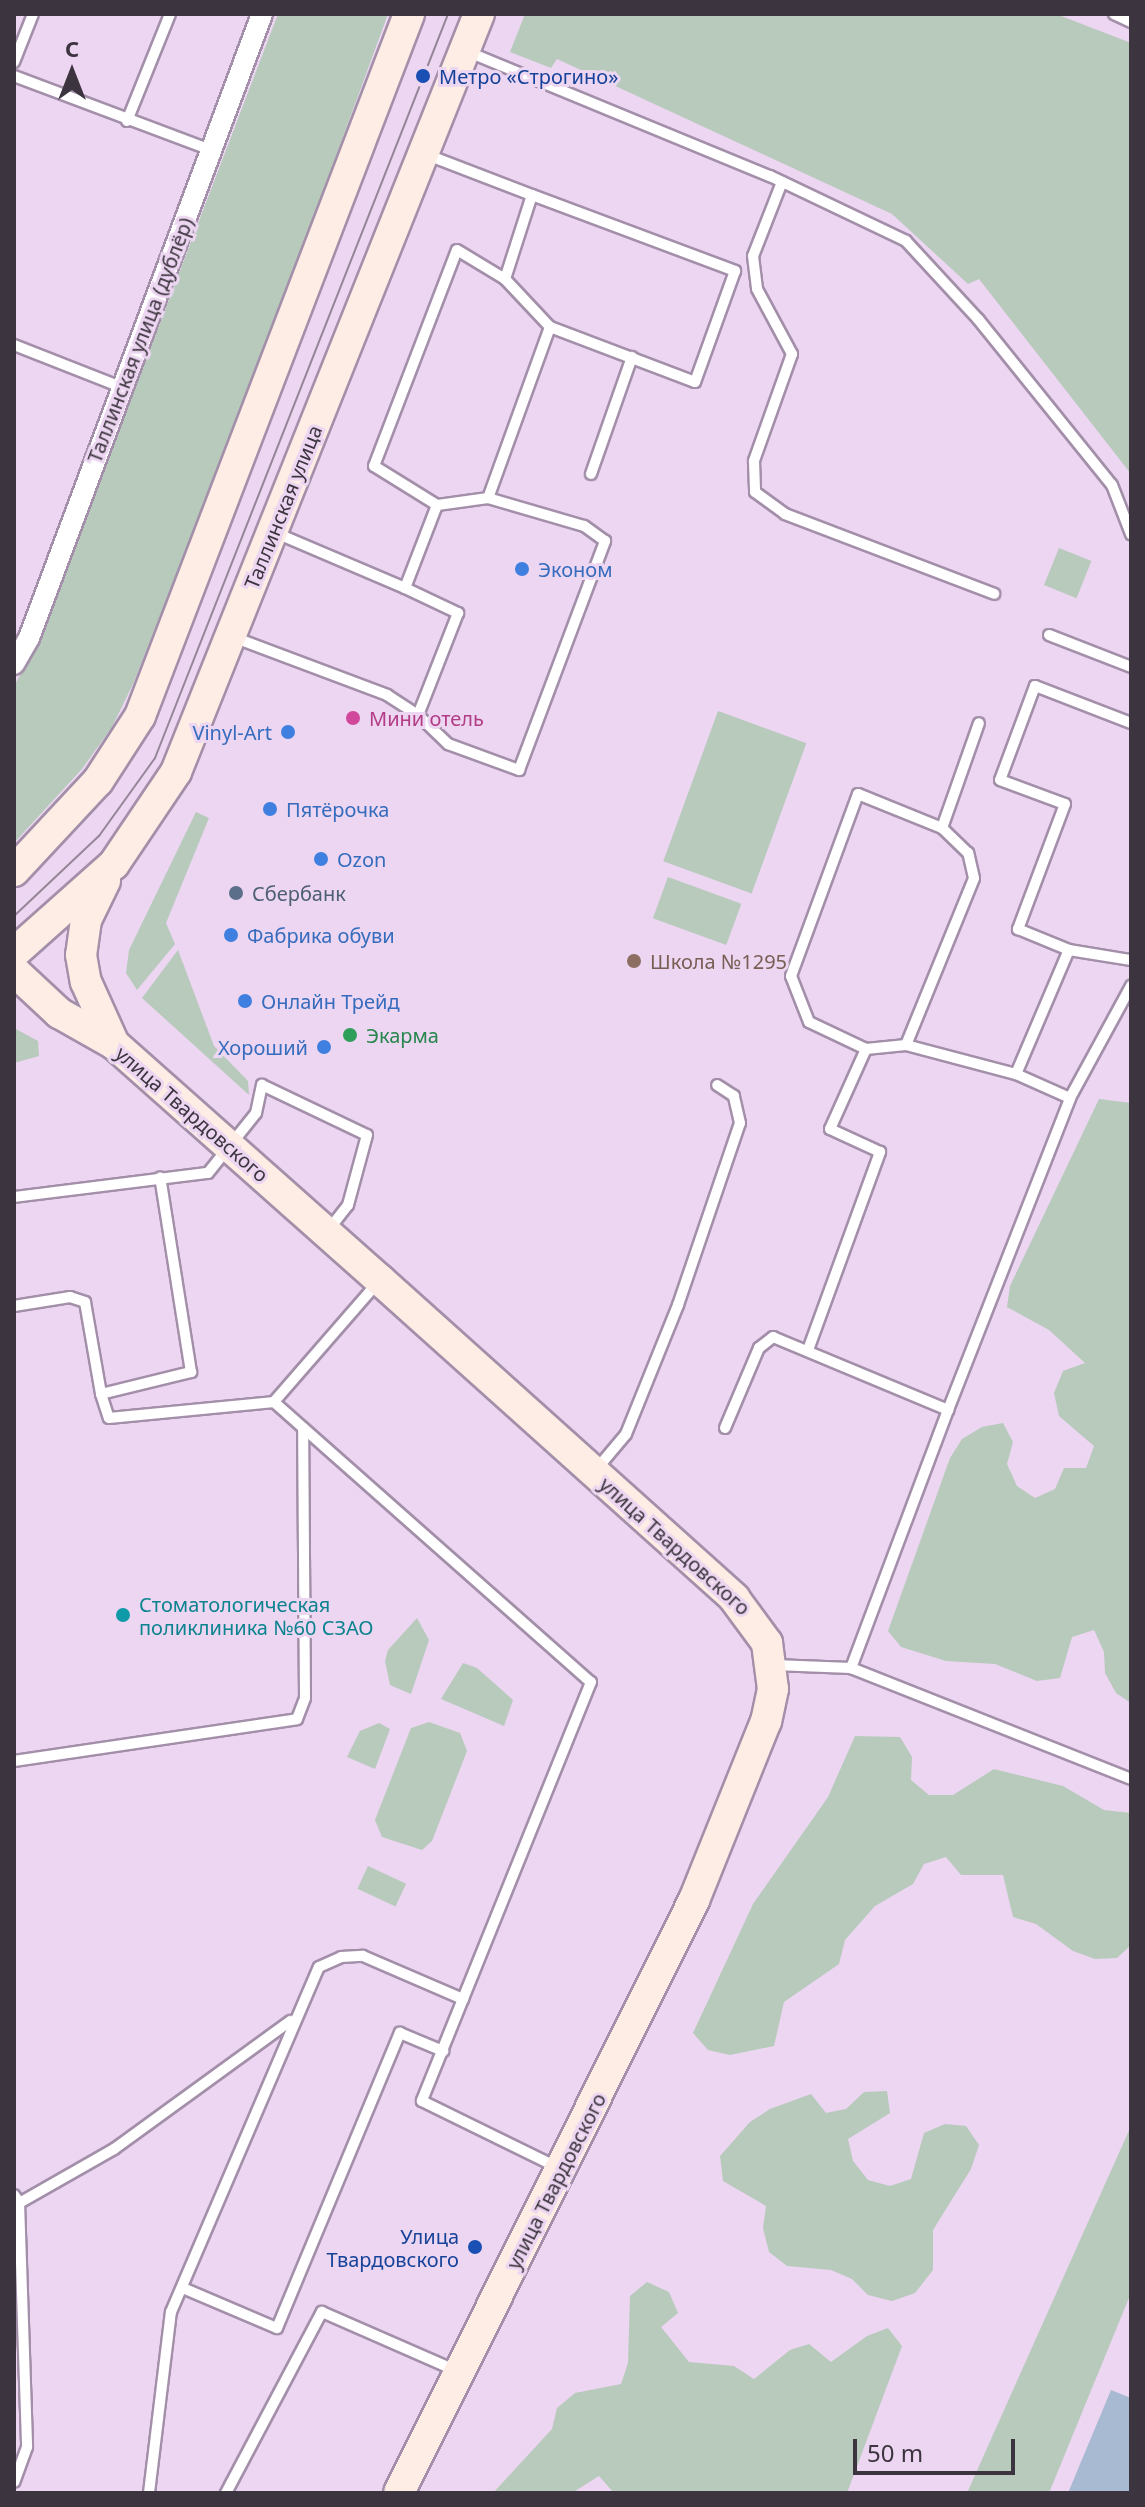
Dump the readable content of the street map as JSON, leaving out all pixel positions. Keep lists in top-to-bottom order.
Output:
{
  "streets": {
    "main road": ["Таллинская улица", "улица Твардовского"],
    "street": ["Таллинская улица (дублёр)"]
  },
  "places": [
    "Метро «Строгино»",
    "Эконом",
    "Мини отель",
    "Vinyl-Art",
    "Пятёрочка",
    "Ozon",
    "Сбербанк",
    "Фабрика обуви",
    "Школа №1295",
    "Онлайн Трейд",
    "Экарма",
    "Хороший",
    "Стоматологическая поликлиника №60 СЗАО",
    "Улица Твардовского"
  ],
  "scale_bar": "50 m",
  "north": "top"
}
